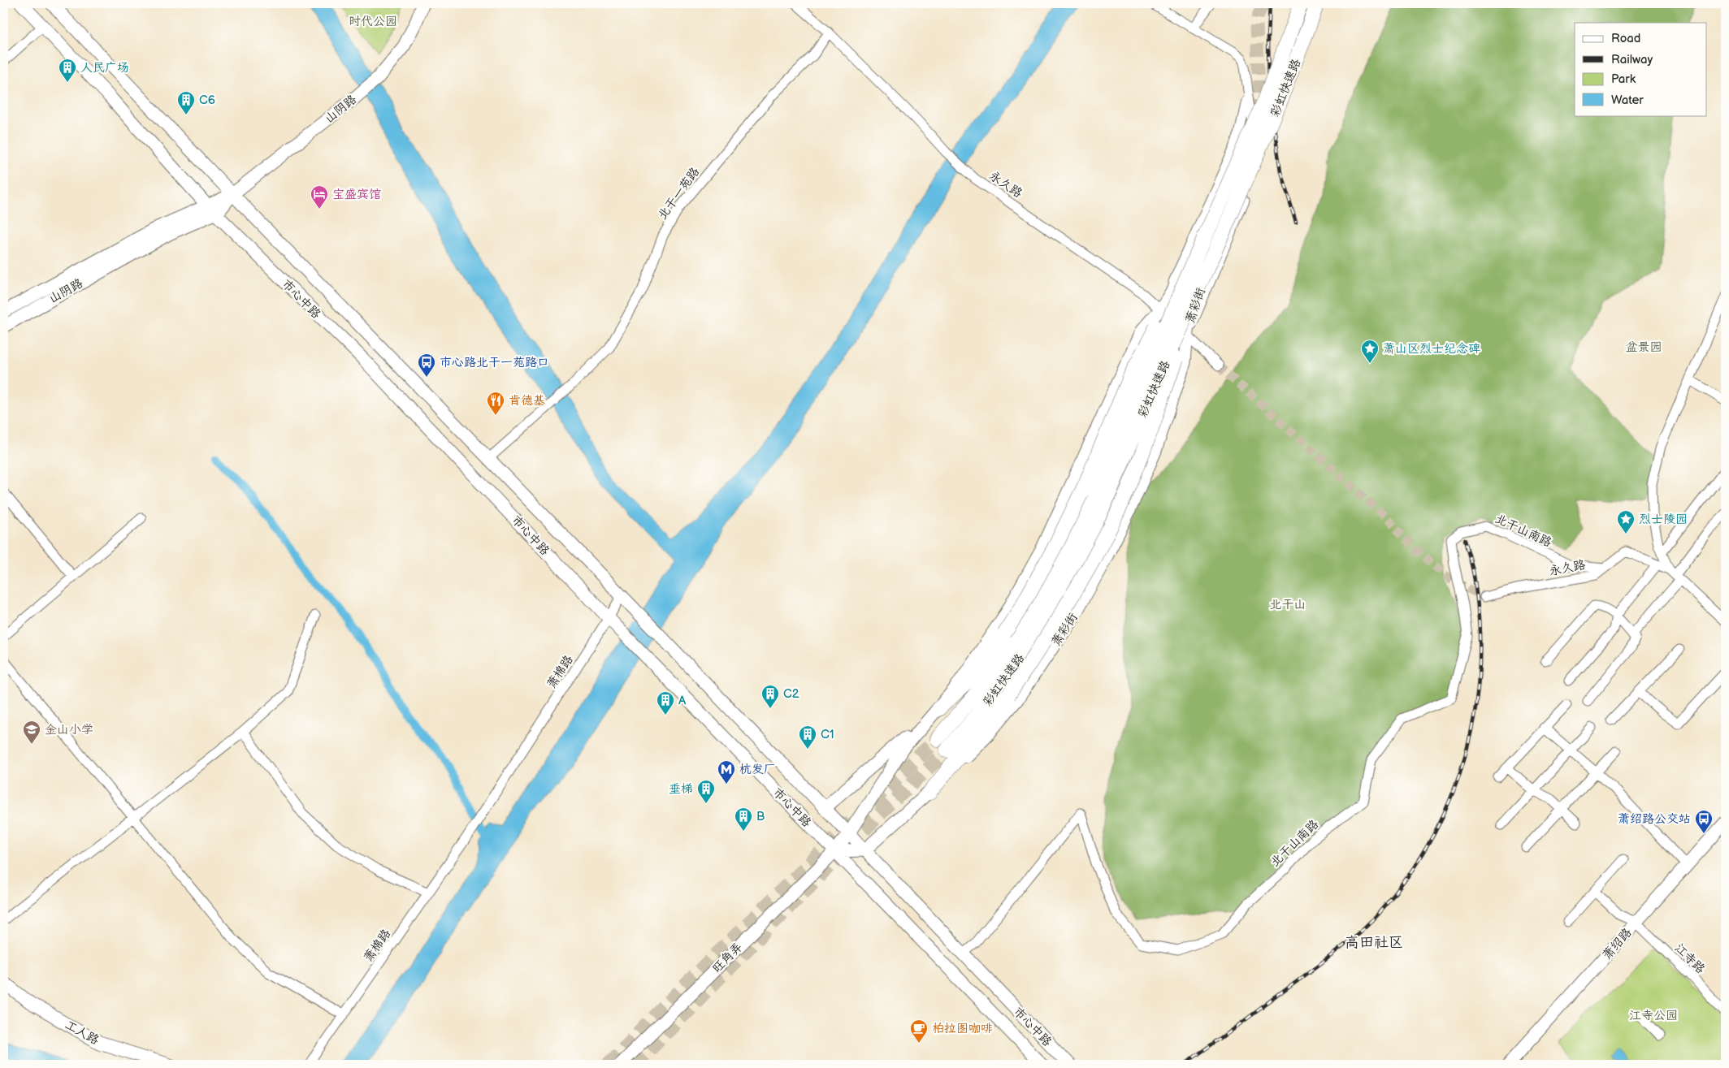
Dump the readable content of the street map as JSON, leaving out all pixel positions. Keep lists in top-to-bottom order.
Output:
{
  "streets": {
    "highway": ["彩虹快速路"],
    "main road": [
      "山阴路",
      "市心中路",
      "萧彩街",
      "萧绍路",
      "旺角弄",
      "工人路"
    ],
    "street": [
      "永久路",
      "北干一苑路",
      "北干山南路",
      "萧棉路",
      "江寺路"
    ]
  },
  "crossings": [
    ["山阴路", "市心中路"],
    ["永久路", "北干一苑路"],
    ["永久路", "萧彩街"],
    ["永久路", "北干山南路"],
    ["北干一苑路", "市心中路"],
    ["市心中路", "萧彩街"],
    ["市心中路", "北干山南路"],
    ["市心中路", "萧棉路"],
    ["市心中路", "旺角弄"],
    ["萧彩街", "旺角弄"],
    ["萧绍路", "江寺路"]
  ],
  "districts": ["高田社区"],
  "parks": [
    "时代公园",
    "盆景园",
    "北干山",
    "江寺公园"
  ],
  "places": {
    "building": [
      "人民广场",
      "C6",
      "C2",
      "A",
      "C1",
      "垂梯",
      "B"
    ],
    "hotel": ["宝盛宾馆"],
    "place": ["萧山区烈士纪念碑", "烈士陵园"],
    "bus stop": ["市心路北干一苑路口", "萧绍路公交站"],
    "restaurant": ["肯德基"],
    "school or university": ["金山小学"],
    "metro station": ["杭发厂"],
    "cafe": ["柏拉图咖啡"]
  },
  "legend": [
    "Road",
    "Railway",
    "Park",
    "Water"
  ]
}
